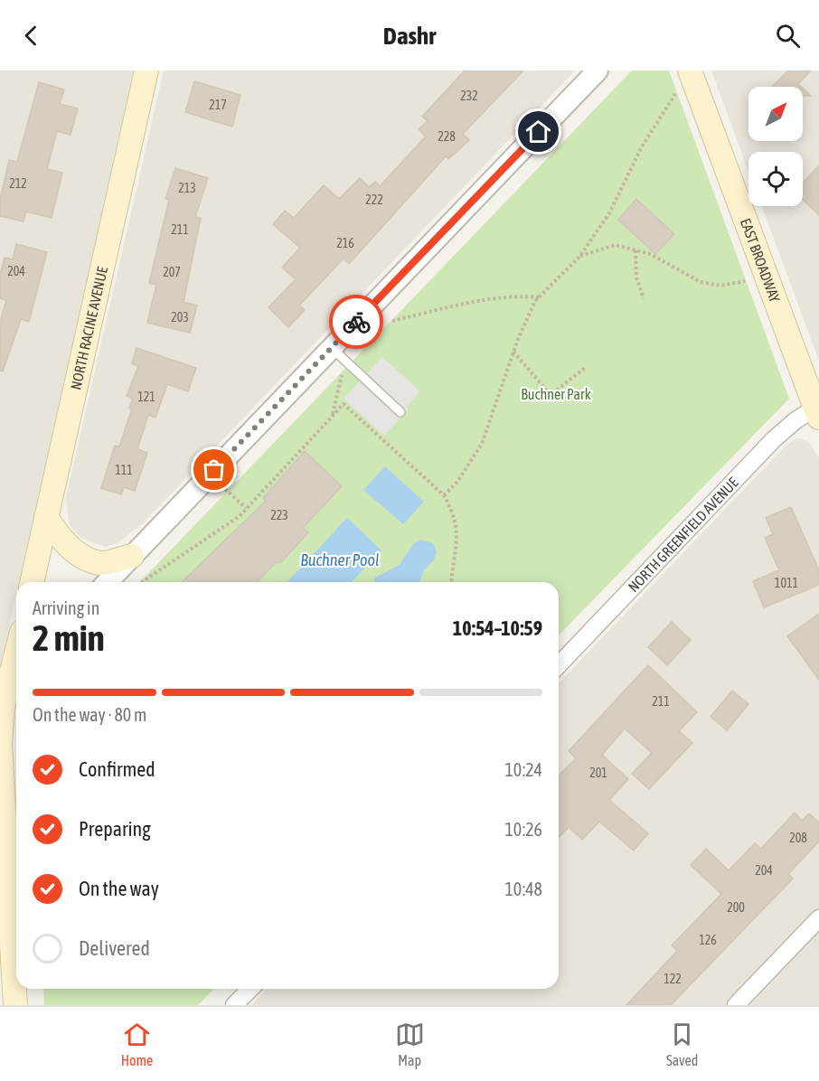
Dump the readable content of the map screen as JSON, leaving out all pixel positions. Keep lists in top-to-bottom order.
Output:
{
  "streets": {
    "main road": ["EAST BROADWAY", "NORTH RACINE AVENUE"],
    "street": ["NORTH GREENFIELD AVENUE"]
  },
  "crossings": [
    ["EAST BROADWAY", "NORTH GREENFIELD AVENUE"]
  ],
  "water": ["Buchner Pool"],
  "parks": ["Buchner Park"],
  "house_numbers": [
    "232",
    "217",
    "228",
    "212",
    "213",
    "222",
    "211",
    "216",
    "204",
    "207",
    "203",
    "121",
    "111",
    "223",
    "1011",
    "211",
    "201",
    "208",
    "204",
    "200",
    "126",
    "122"
  ],
  "north": "top right",
  "page": {
    "header": "Dashr",
    "heading": ["2 min", "Arriving in", "10:54–10:59"],
    "bar": "On the way · 80 m",
    "list": [
      ["Confirmed", "10:24"],
      ["Preparing", "10:26"],
      ["On the way", "10:48"],
      "Delivered"
    ],
    "tabs": ["Home", "Map", "Saved"]
  }
}
